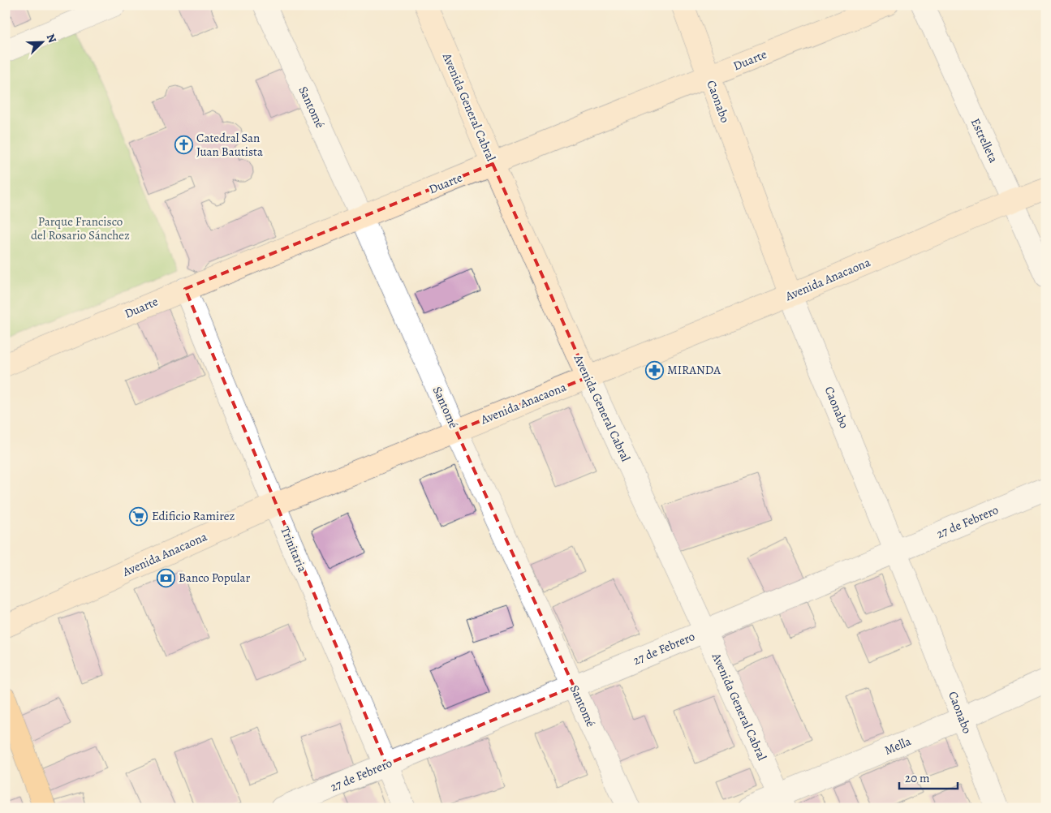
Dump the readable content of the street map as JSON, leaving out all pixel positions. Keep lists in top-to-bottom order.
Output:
{
  "streets": {
    "main road": [
      "Duarte",
      "Caonabo",
      "Avenida General Cabral",
      "Avenida Anacaona"
    ],
    "street": [
      "Santomé",
      "Estrelleta",
      "27 de Febrero",
      "Trinitaria",
      "Mella"
    ]
  },
  "crossings": [
    ["Duarte", "Caonabo"],
    ["Duarte", "Santomé"],
    ["Duarte", "Avenida General Cabral"],
    ["Duarte", "Trinitaria"],
    ["Caonabo", "Avenida Anacaona"],
    ["Caonabo", "27 de Febrero"],
    ["Caonabo", "Mella"],
    ["Santomé", "Avenida Anacaona"],
    ["Santomé", "27 de Febrero"],
    ["Avenida General Cabral", "Avenida Anacaona"],
    ["Avenida General Cabral", "27 de Febrero"],
    ["Avenida General Cabral", "Mella"],
    ["Estrelleta", "Avenida Anacaona"],
    ["Avenida Anacaona", "Trinitaria"],
    ["27 de Febrero", "Trinitaria"]
  ],
  "parks": ["Parque Francisco del Rosario Sánchez"],
  "places": {
    "church": ["Catedral San Juan Bautista"],
    "pharmacy": ["MIRANDA"],
    "supermarket": ["Edificio Ramirez"],
    "bank": ["Banco Popular"]
  },
  "scale_bar": "20 m",
  "north": "top right"
}
